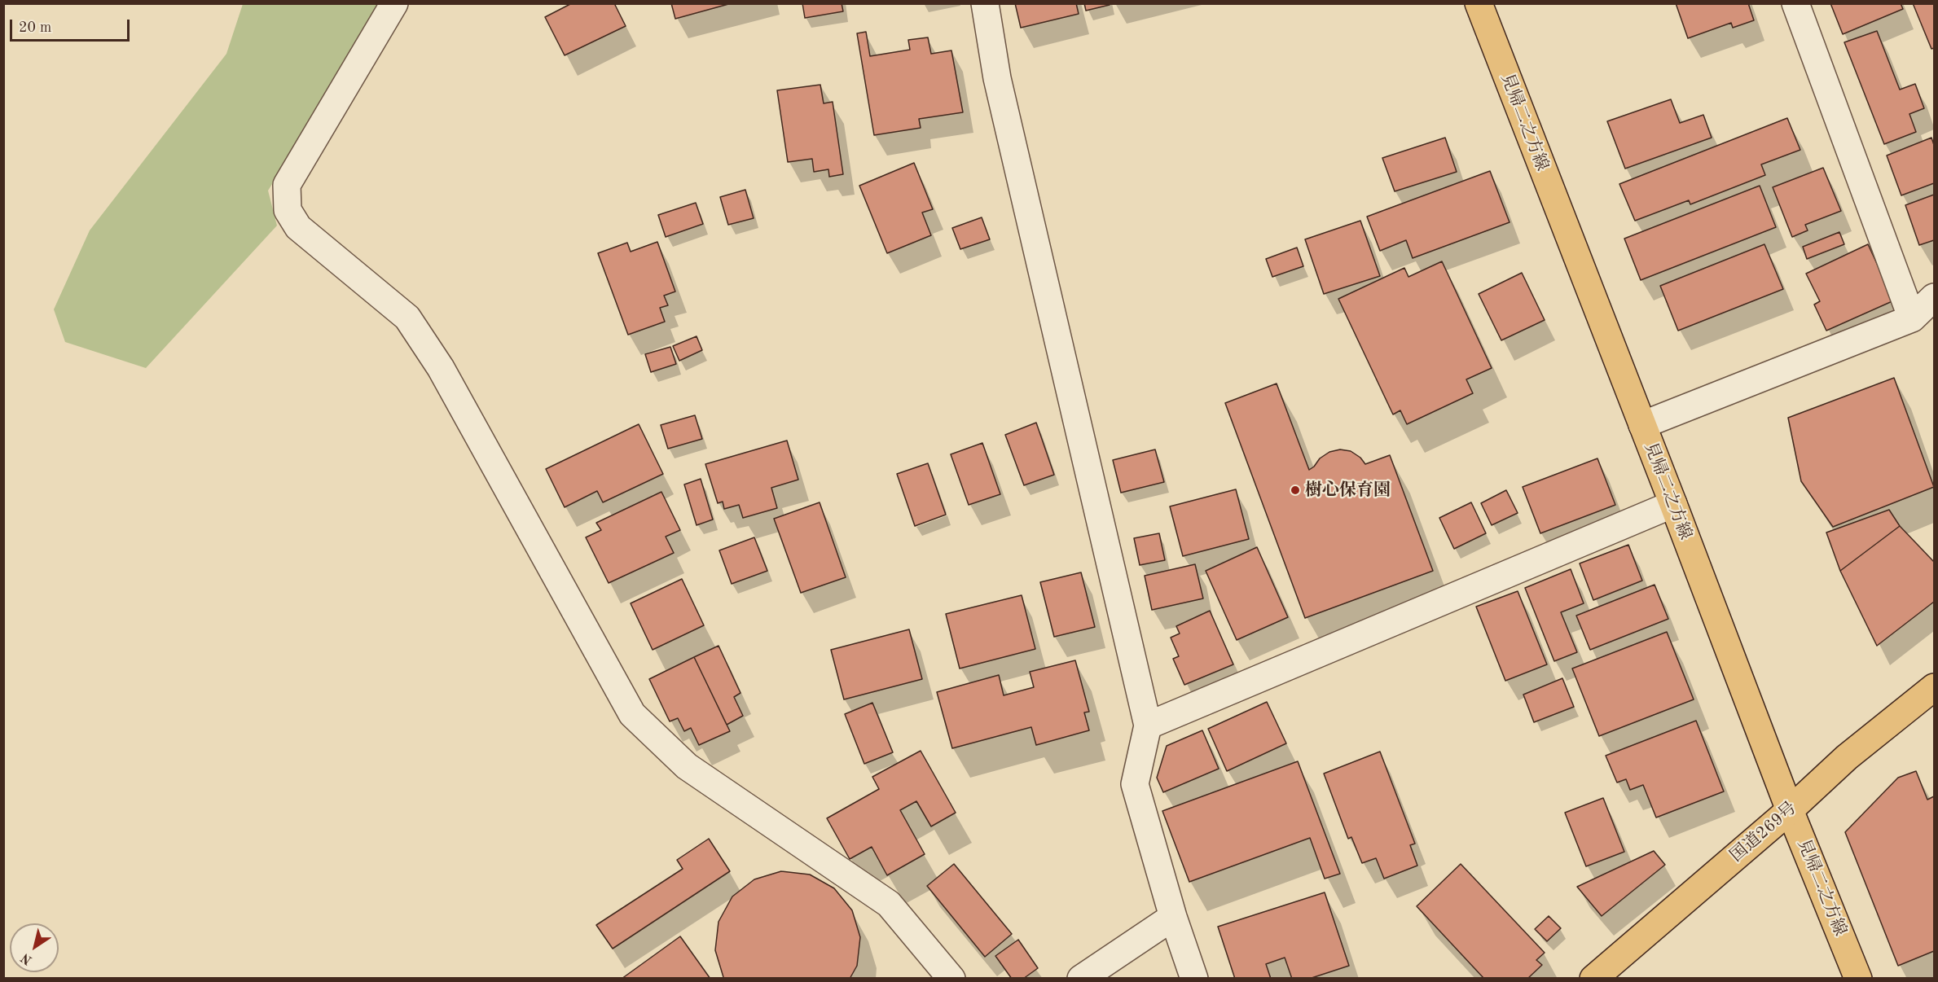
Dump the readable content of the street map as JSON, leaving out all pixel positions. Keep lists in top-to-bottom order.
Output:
{
  "streets": {
    "main road": ["見帰二之方線", "国道269号"]
  },
  "crossings": [
    ["見帰二之方線", "国道269号"]
  ],
  "places": ["樹心保育園"],
  "scale_bar": "20 m",
  "north": "bottom left"
}
